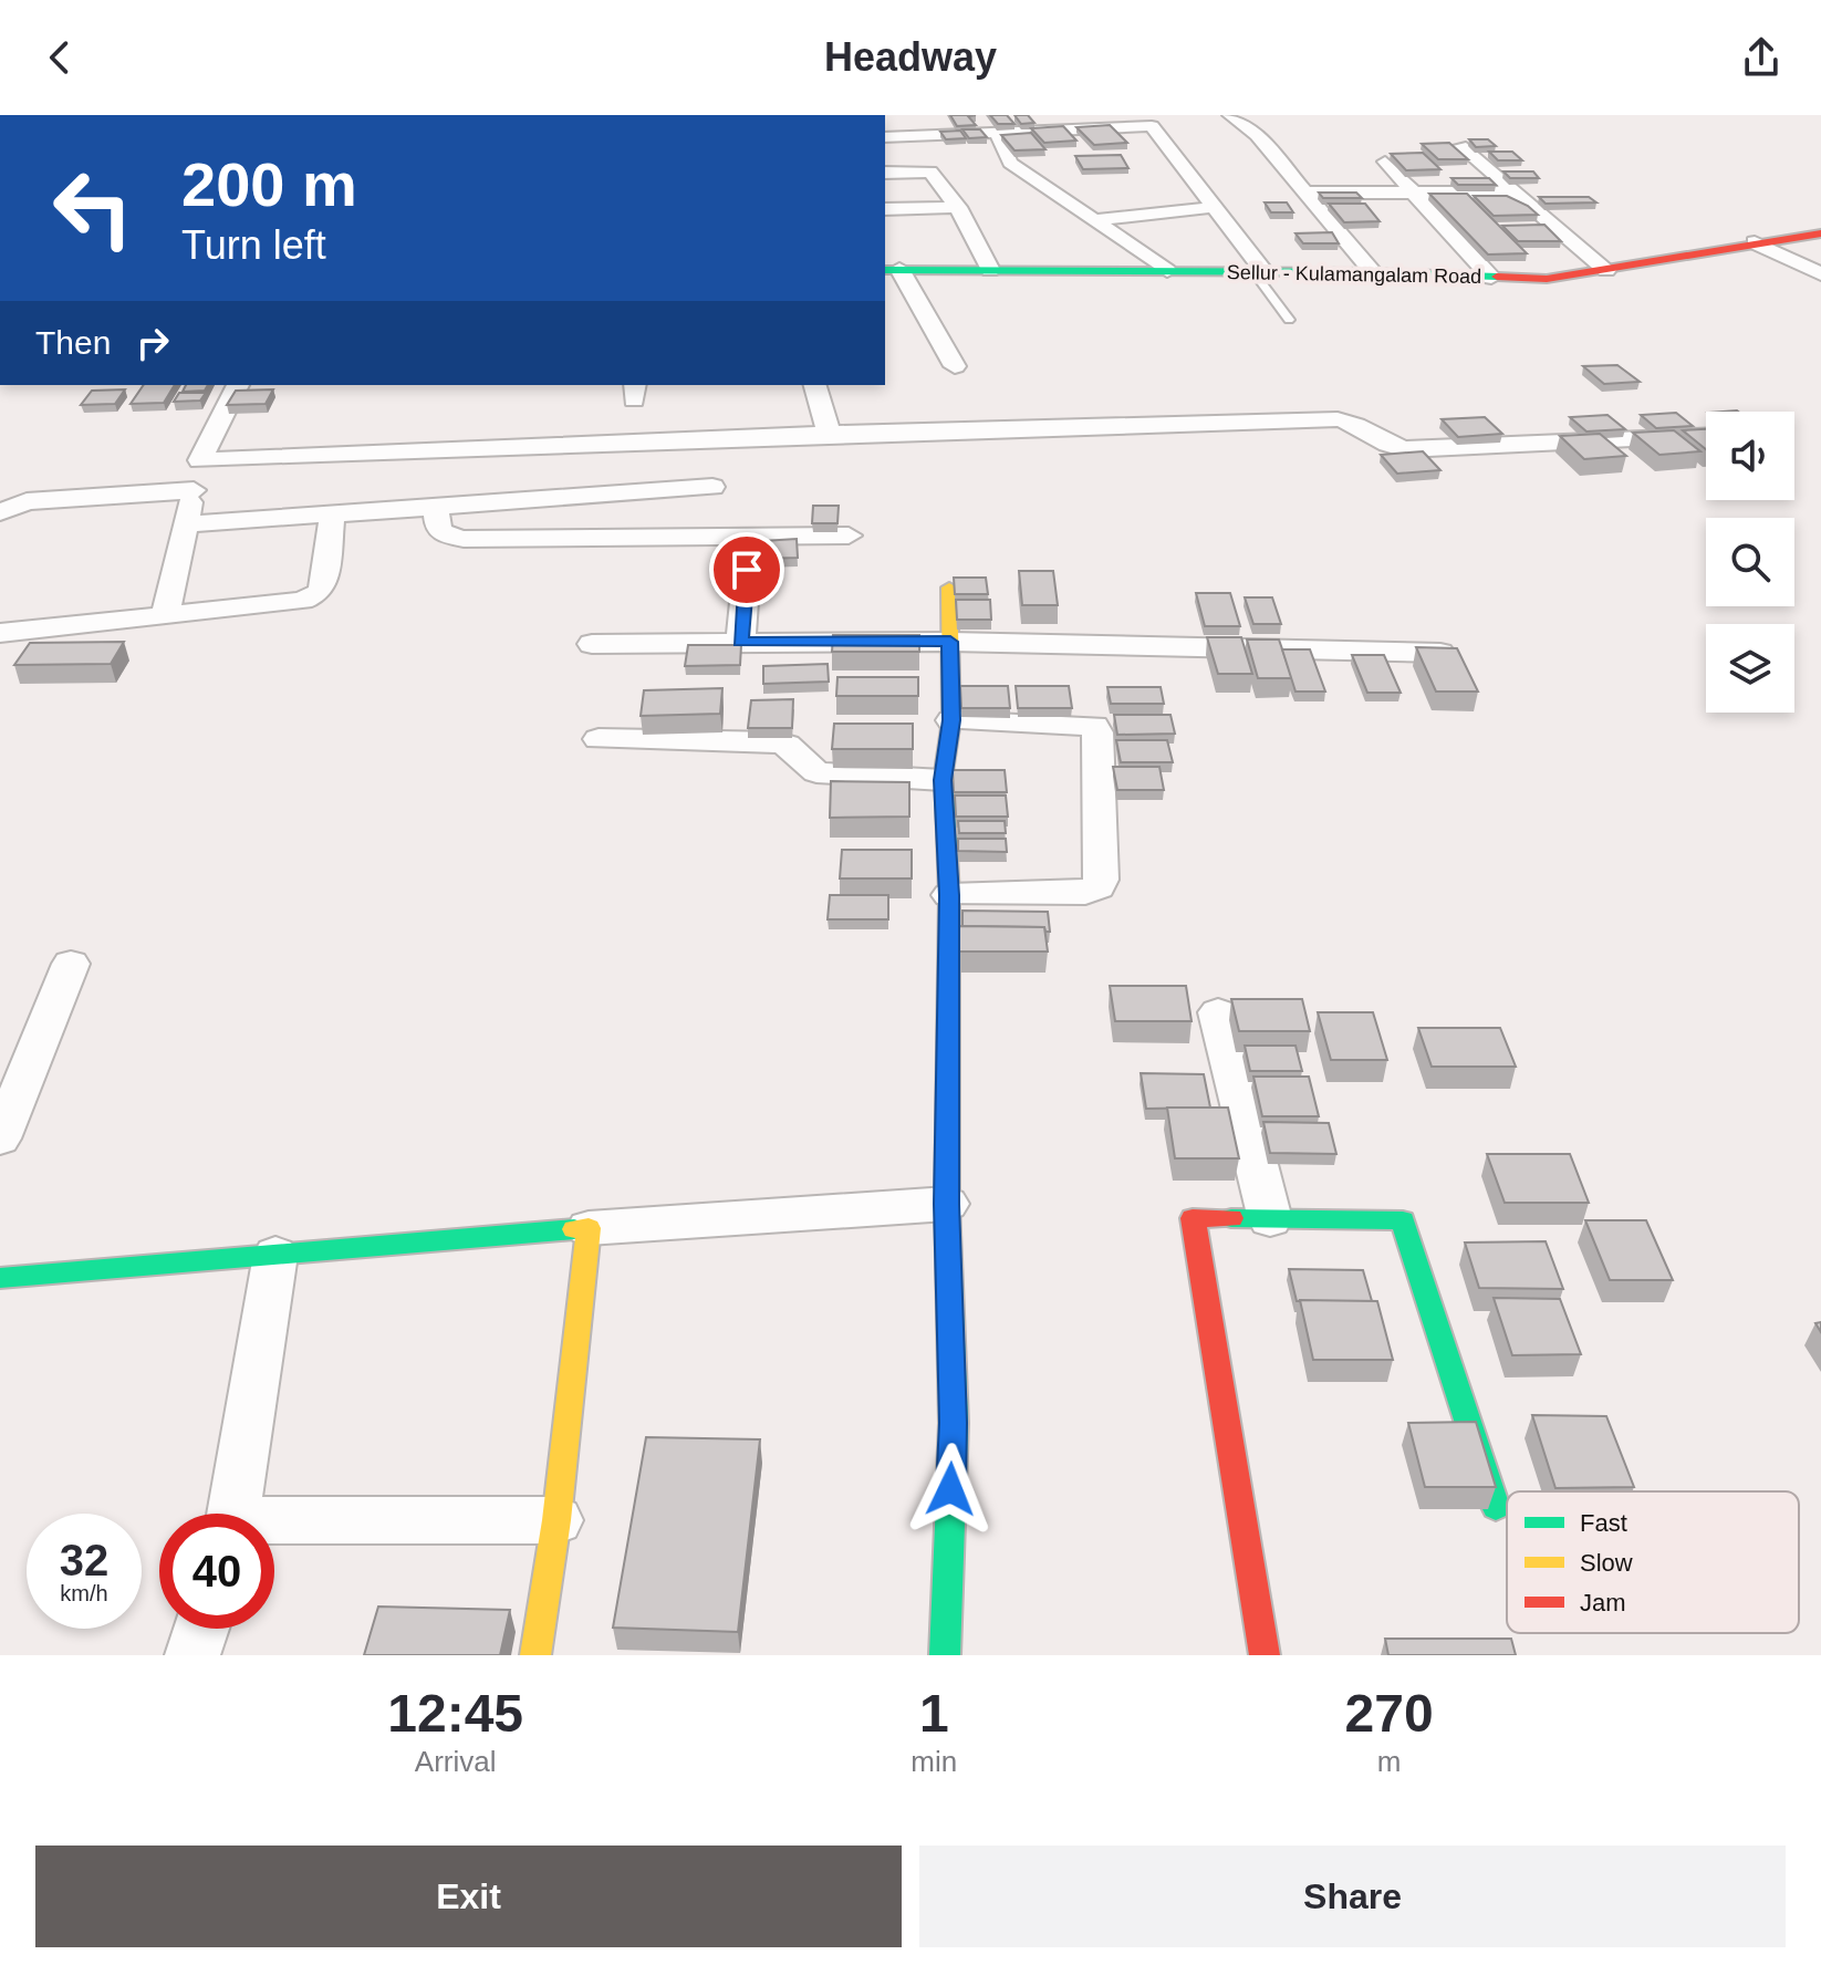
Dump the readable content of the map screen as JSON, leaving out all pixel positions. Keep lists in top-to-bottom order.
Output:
{
  "streets": {
    "street": ["Sellur - Kulamangalam Road"]
  },
  "legend": ["Fast", "Slow", "Jam"],
  "page": {
    "header": "Headway",
    "turn": ["200 m", "Turn left"],
    "then": "Then",
    "speed": "32 km/h",
    "limit": "40",
    "eta": [
      "12:45",
      "Arrival",
      "1",
      "min",
      "270",
      "m"
    ],
    "buttons": ["Exit", "Share"]
  }
}
